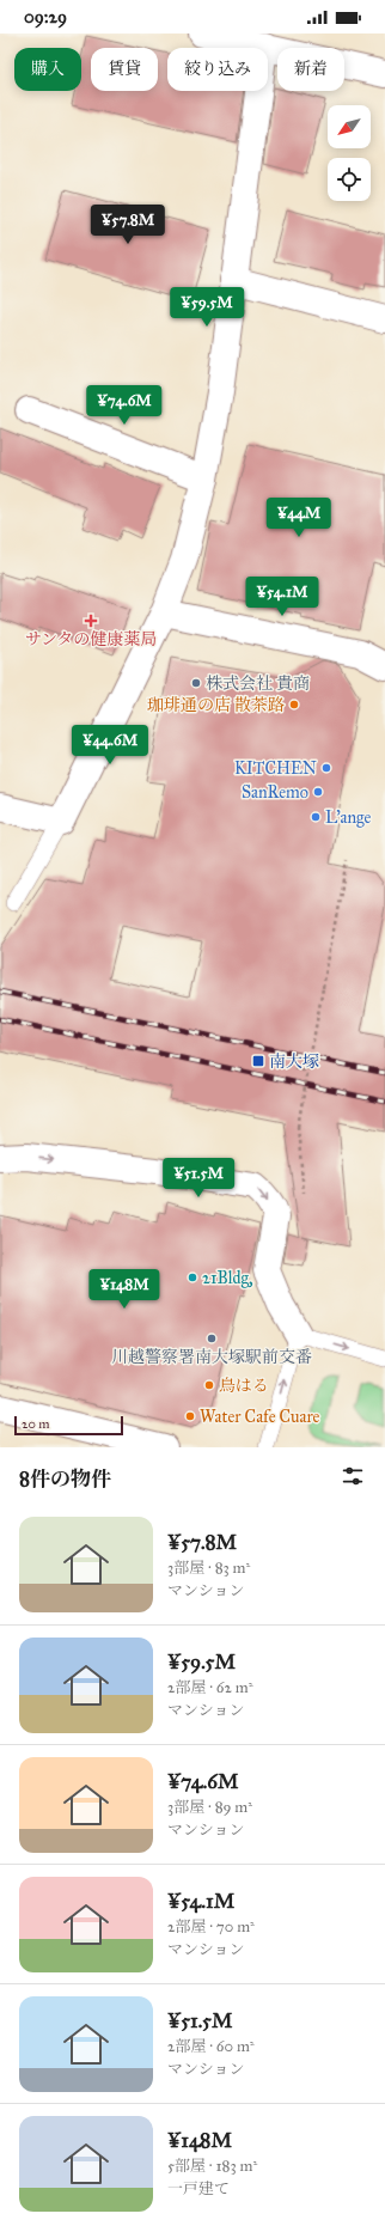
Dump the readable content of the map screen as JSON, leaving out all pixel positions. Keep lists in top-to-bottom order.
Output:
{
  "places": {
    "health": ["サンタの健康薬局"],
    "other": [
      "株式会社 貴商",
      "珈琲通の店 散茶路",
      "KITCHEN",
      "SanRemo",
      "L'ange",
      "21Bldg,",
      "川越警察署南大塚駅前交番",
      "鳥はる",
      "Water Cafe Cuare"
    ],
    "transit": ["南大塚"]
  },
  "scale_bar": "20 m",
  "north": "bottom left",
  "page": {
    "status": "09:29",
    "chip": [
      "購入",
      "賃貸",
      "絞り込み",
      "新着"
    ],
    "price": [
      "¥57.8M",
      "¥59.5M",
      "¥74.6M",
      "¥44M",
      "¥54.1M",
      "¥44.6M",
      "¥51.5M",
      "¥148M"
    ],
    "scale": "20 m",
    "heading": "8件の物件",
    "list": [
      {
        "name": "¥57.8M",
        "note": "3部屋 · 83 m² · マンション"
      },
      {
        "name": "¥59.5M",
        "note": "2部屋 · 62 m² · マンション"
      },
      {
        "name": "¥74.6M",
        "note": "3部屋 · 89 m² · マンション"
      },
      {
        "name": "¥54.1M",
        "note": "2部屋 · 70 m² · マンション"
      },
      {
        "name": "¥51.5M",
        "note": "2部屋 · 60 m² · マンション"
      },
      {
        "name": "¥148M",
        "note": "5部屋 · 183 m² · 一戸建て"
      }
    ]
  }
}
